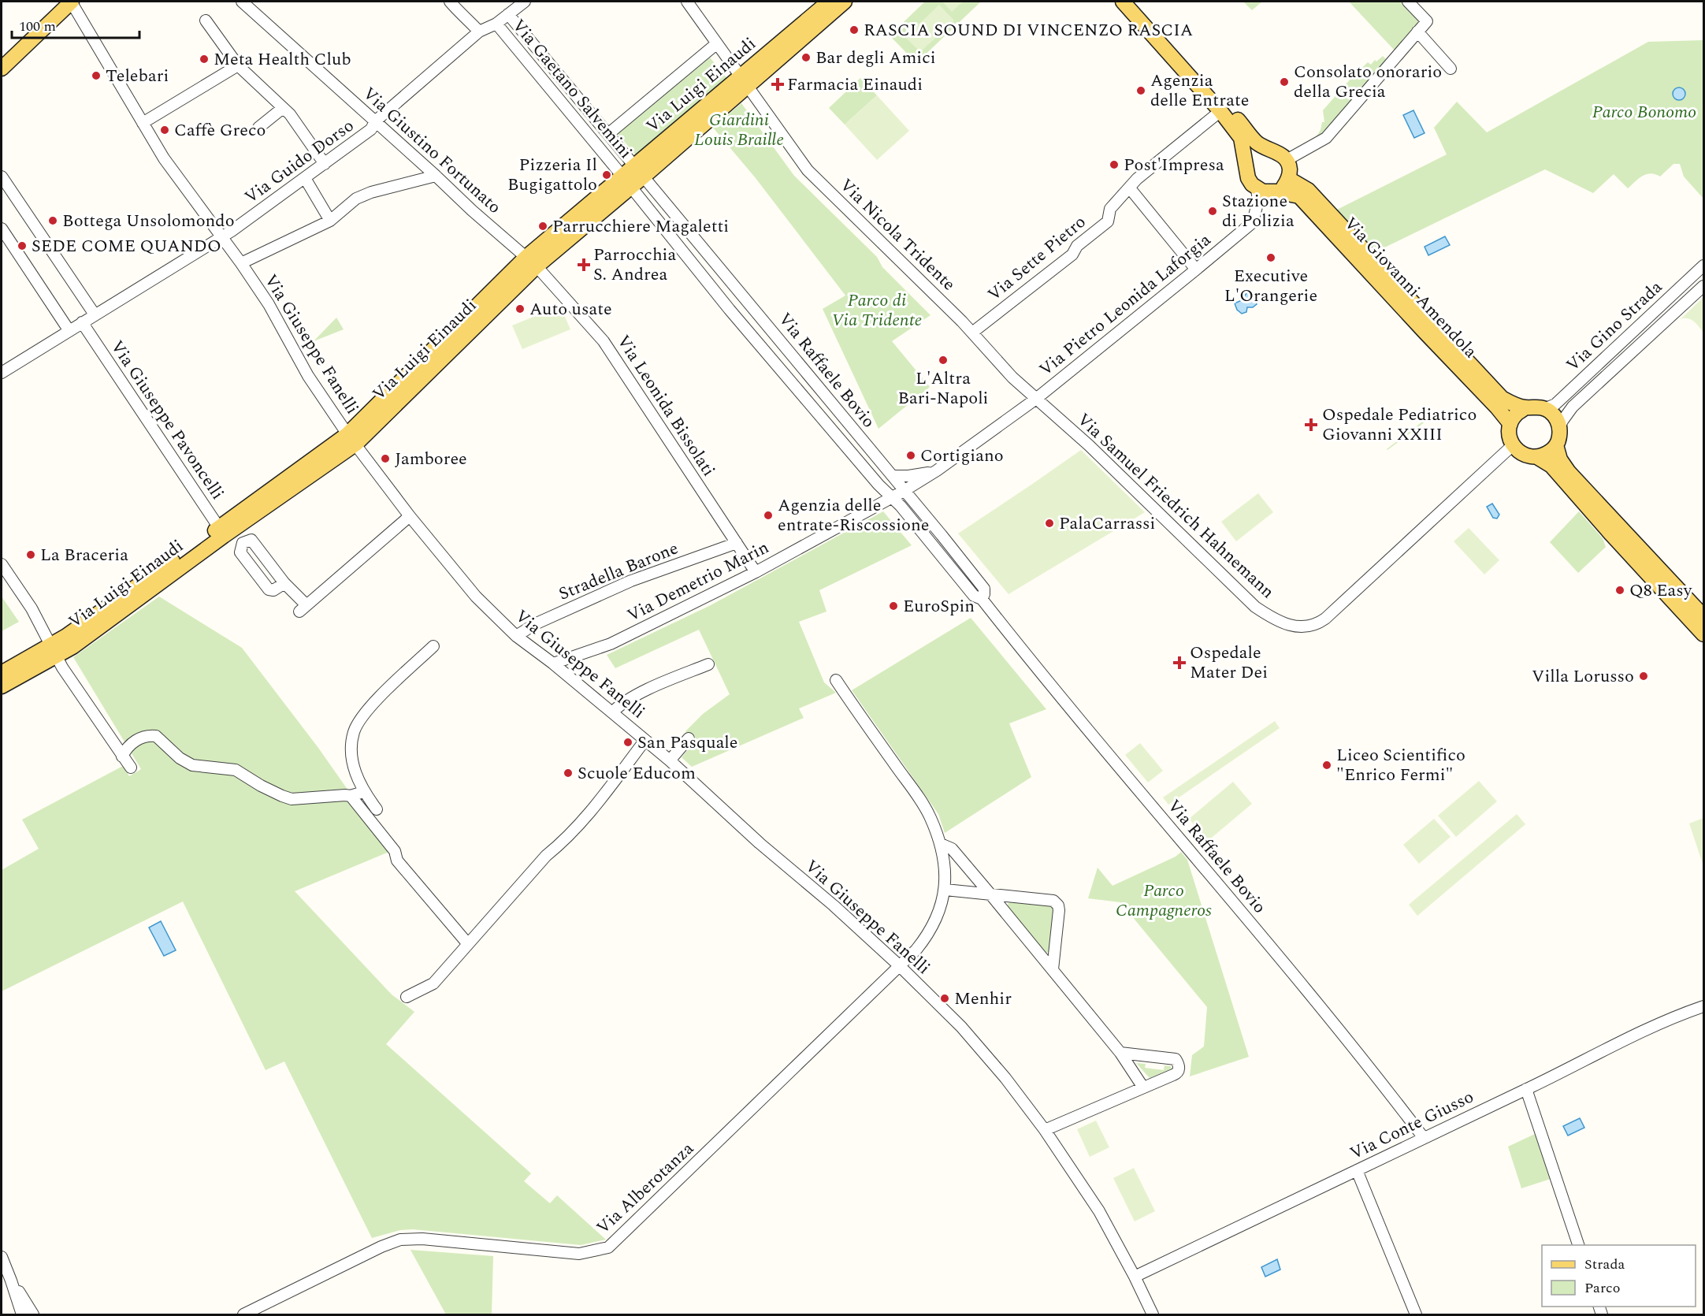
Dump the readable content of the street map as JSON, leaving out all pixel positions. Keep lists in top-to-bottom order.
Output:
{
  "streets": {
    "main road": ["Via Luigi Einaudi", "Via Giovanni Amendola"],
    "street": [
      "Via Gaetano Salvemini",
      "Via Giustino Fortunato",
      "Via Guido Dorso",
      "Via Nicola Tridente",
      "Via Sette Pietro",
      "Via Pietro Leonida Laforgia",
      "Via Gino Strada",
      "Via Giuseppe Fanelli",
      "Via Raffaele Bovio",
      "Via Leonida Bissolati",
      "Via Giuseppe Pavoncelli",
      "Via Samuel Friedrich Hahnemann",
      "Stradella Barone",
      "Via Demetrio Marin",
      "Via Conte Giusso",
      "Via Alberotanza"
    ]
  },
  "crossings": [
    ["Via Luigi Einaudi", "Via Gaetano Salvemini"],
    ["Via Luigi Einaudi", "Via Giustino Fortunato"],
    ["Via Luigi Einaudi", "Via Nicola Tridente"],
    ["Via Luigi Einaudi", "Via Giuseppe Fanelli"],
    ["Via Luigi Einaudi", "Via Raffaele Bovio"],
    ["Via Luigi Einaudi", "Via Leonida Bissolati"],
    ["Via Luigi Einaudi", "Via Giuseppe Pavoncelli"],
    ["Via Gaetano Salvemini", "Via Guido Dorso"],
    ["Via Gaetano Salvemini", "Via Raffaele Bovio"],
    ["Via Giustino Fortunato", "Via Guido Dorso"],
    ["Via Giustino Fortunato", "Via Leonida Bissolati"],
    ["Via Guido Dorso", "Via Giuseppe Fanelli"],
    ["Via Guido Dorso", "Via Giuseppe Pavoncelli"],
    ["Via Nicola Tridente", "Via Sette Pietro"],
    ["Via Nicola Tridente", "Via Pietro Leonida Laforgia"],
    ["Via Nicola Tridente", "Via Samuel Friedrich Hahnemann"],
    ["Via Giovanni Amendola", "Via Pietro Leonida Laforgia"],
    ["Via Giovanni Amendola", "Via Gino Strada"],
    ["Via Giovanni Amendola", "Via Samuel Friedrich Hahnemann"],
    ["Via Pietro Leonida Laforgia", "Via Samuel Friedrich Hahnemann"],
    ["Via Pietro Leonida Laforgia", "Via Demetrio Marin"],
    ["Via Gino Strada", "Via Samuel Friedrich Hahnemann"],
    ["Via Giuseppe Fanelli", "Stradella Barone"],
    ["Via Giuseppe Fanelli", "Via Demetrio Marin"],
    ["Via Giuseppe Fanelli", "Via Conte Giusso"],
    ["Via Giuseppe Fanelli", "Via Alberotanza"],
    ["Via Raffaele Bovio", "Via Demetrio Marin"],
    ["Via Raffaele Bovio", "Via Conte Giusso"],
    ["Via Leonida Bissolati", "Stradella Barone"],
    ["Via Leonida Bissolati", "Via Demetrio Marin"]
  ],
  "parks": [
    "Parco Bonomo",
    "Giardini Louis Braille",
    "Parco di Via Tridente",
    "Parco Campagneros"
  ],
  "places": {
    "other": [
      "RASCIA SOUND DI VINCENZO RASCIA",
      "Bar degli Amici",
      "Meta Health Club",
      "Telebari",
      "Consolato onorario della Grecia",
      "Agenzia delle Entrate",
      "Caffè Greco",
      "Post'Impresa",
      "Pizzeria Il Bugigattolo",
      "Stazione di Polizia",
      "Bottega Unsolomondo",
      "Parrucchiere Magaletti",
      "SEDE COME QUANDO",
      "Executive L'Orangerie",
      "Auto usate",
      "L'Altra Bari-Napoli",
      "Cortigiano",
      "Jamboree",
      "Agenzia delle entrate-Riscossione",
      "PalaCarrassi",
      "La Braceria",
      "Q8 Easy",
      "EuroSpin",
      "Villa Lorusso",
      "San Pasquale",
      "Liceo Scientifico \"Enrico Fermi\"",
      "Scuole Educom",
      "Menhir"
    ],
    "health": [
      "Farmacia Einaudi",
      "Parrocchia S. Andrea",
      "Ospedale Pediatrico Giovanni XXIII",
      "Ospedale Mater Dei"
    ]
  },
  "legend": ["Strada", "Parco"],
  "scale_bar": "100 m"
}
